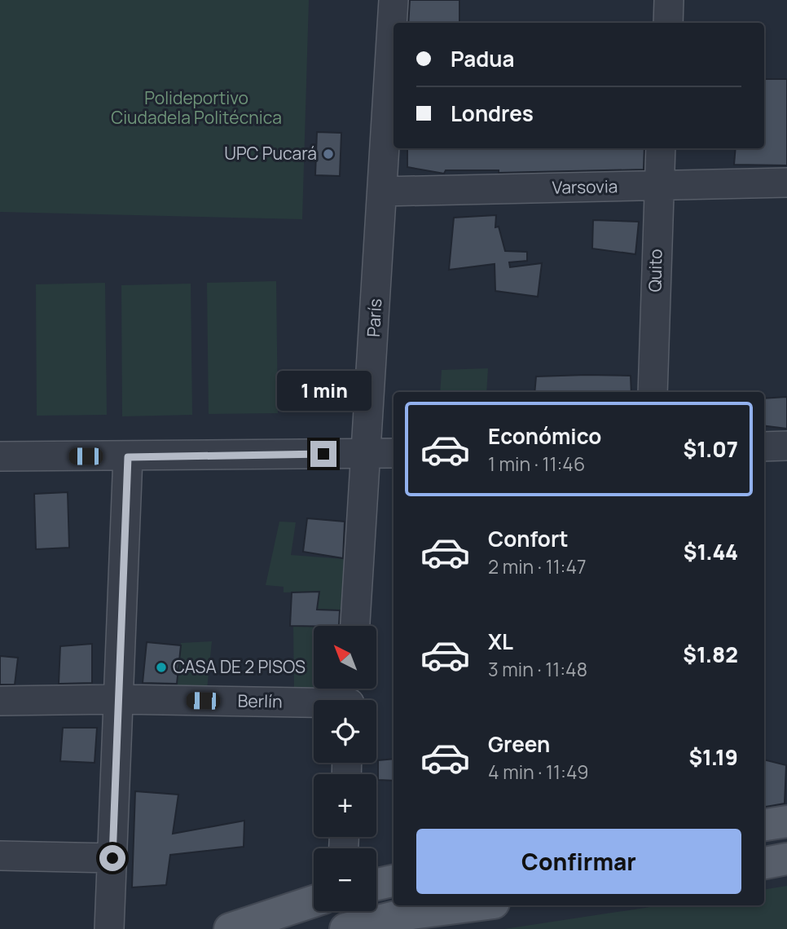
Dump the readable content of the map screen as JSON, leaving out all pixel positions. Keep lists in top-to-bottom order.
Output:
{
  "streets": {
    "street": [
      "Varsovia",
      "Quito",
      "París",
      "Berlín"
    ]
  },
  "crossings": [
    ["Varsovia", "Quito"],
    ["Varsovia", "París"]
  ],
  "parks": ["Polideportivo Ciudadela Politécnica"],
  "places": ["UPC Pucará", "CASA DE 2 PISOS"],
  "north": "top left",
  "page": {
    "banner": ["Padua", "Londres"],
    "bubble": "1 min",
    "list": [
      {
        "name": "Económico",
        "note": "1 min · 11:46",
        "value": "$1.07"
      },
      {
        "name": "Confort",
        "note": "2 min · 11:47",
        "value": "$1.44"
      },
      {
        "name": "XL",
        "note": "3 min · 11:48",
        "value": "$1.82"
      },
      {
        "name": "Green",
        "note": "4 min · 11:49",
        "value": "$1.19"
      }
    ],
    "map_buttons": ["+", "−"],
    "buttons": "Confirmar"
  }
}
